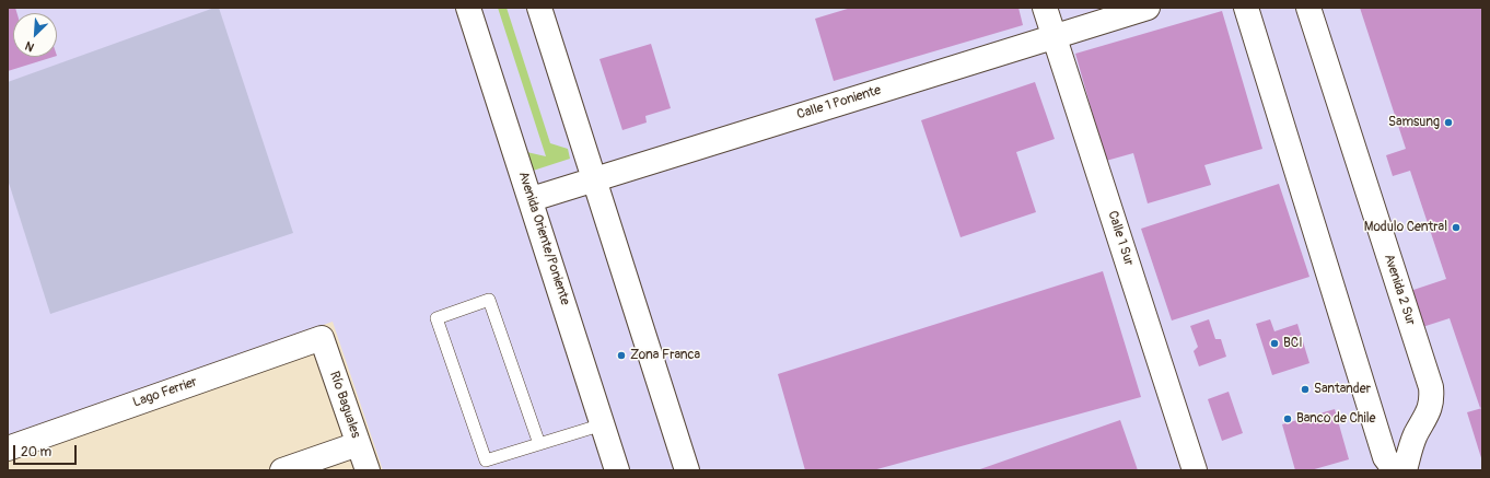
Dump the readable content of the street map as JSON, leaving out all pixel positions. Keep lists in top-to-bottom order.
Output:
{
  "streets": {
    "street": [
      "Calle 1 Poniente",
      "Avenida Oriente/Poniente",
      "Calle 1 Sur",
      "Avenida 2 Sur",
      "Lago Ferrier",
      "Río Baguales"
    ]
  },
  "crossings": [
    ["Calle 1 Poniente", "Avenida Oriente/Poniente"],
    ["Calle 1 Poniente", "Calle 1 Sur"],
    ["Lago Ferrier", "Río Baguales"]
  ],
  "places": [
    "Samsung",
    "Modulo Central",
    "BCI",
    "Zona Franca",
    "Santander",
    "Banco de Chile"
  ],
  "scale_bar": "20 m",
  "north": "bottom left"
}
